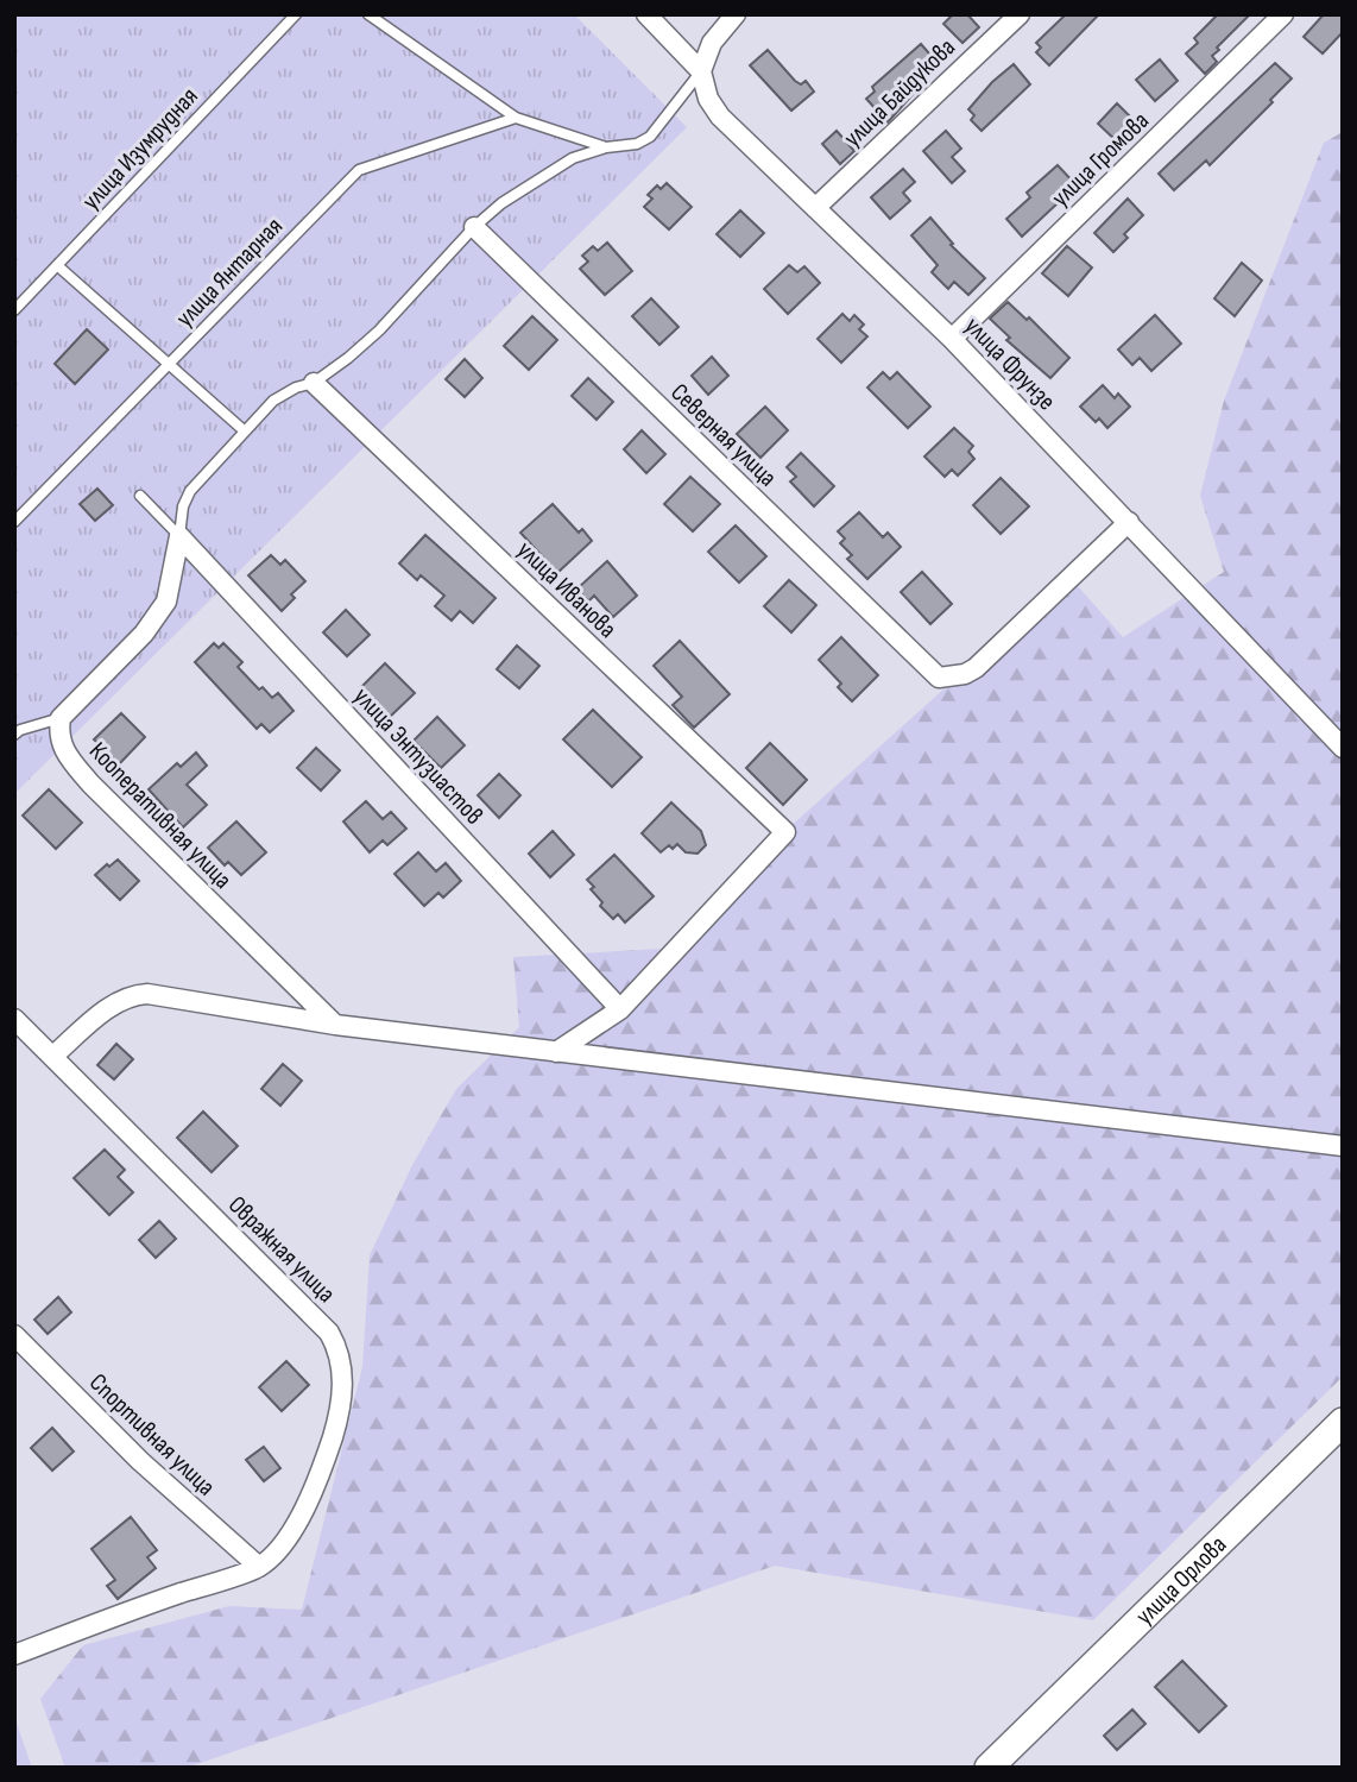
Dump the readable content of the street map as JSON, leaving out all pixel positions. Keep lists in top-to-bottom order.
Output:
{
  "streets": {
    "street": [
      "улица Байдукова",
      "улица Громова",
      "улица Фрунзе",
      "Северная улица",
      "улица Иванова",
      "улица Энтузиастов",
      "Кооперативная улица",
      "Овражная улица",
      "Спортивная улица",
      "улица Орлова"
    ],
    "lane": ["улица Изумрудная", "улица Янтарная"]
  },
  "crossings": [
    ["улица Байдукова", "улица Фрунзе"],
    ["улица Громова", "улица Фрунзе"],
    ["улица Фрунзе", "Северная улица"],
    ["улица Иванова", "улица Энтузиастов"],
    ["Овражная улица", "Спортивная улица"]
  ]
}
